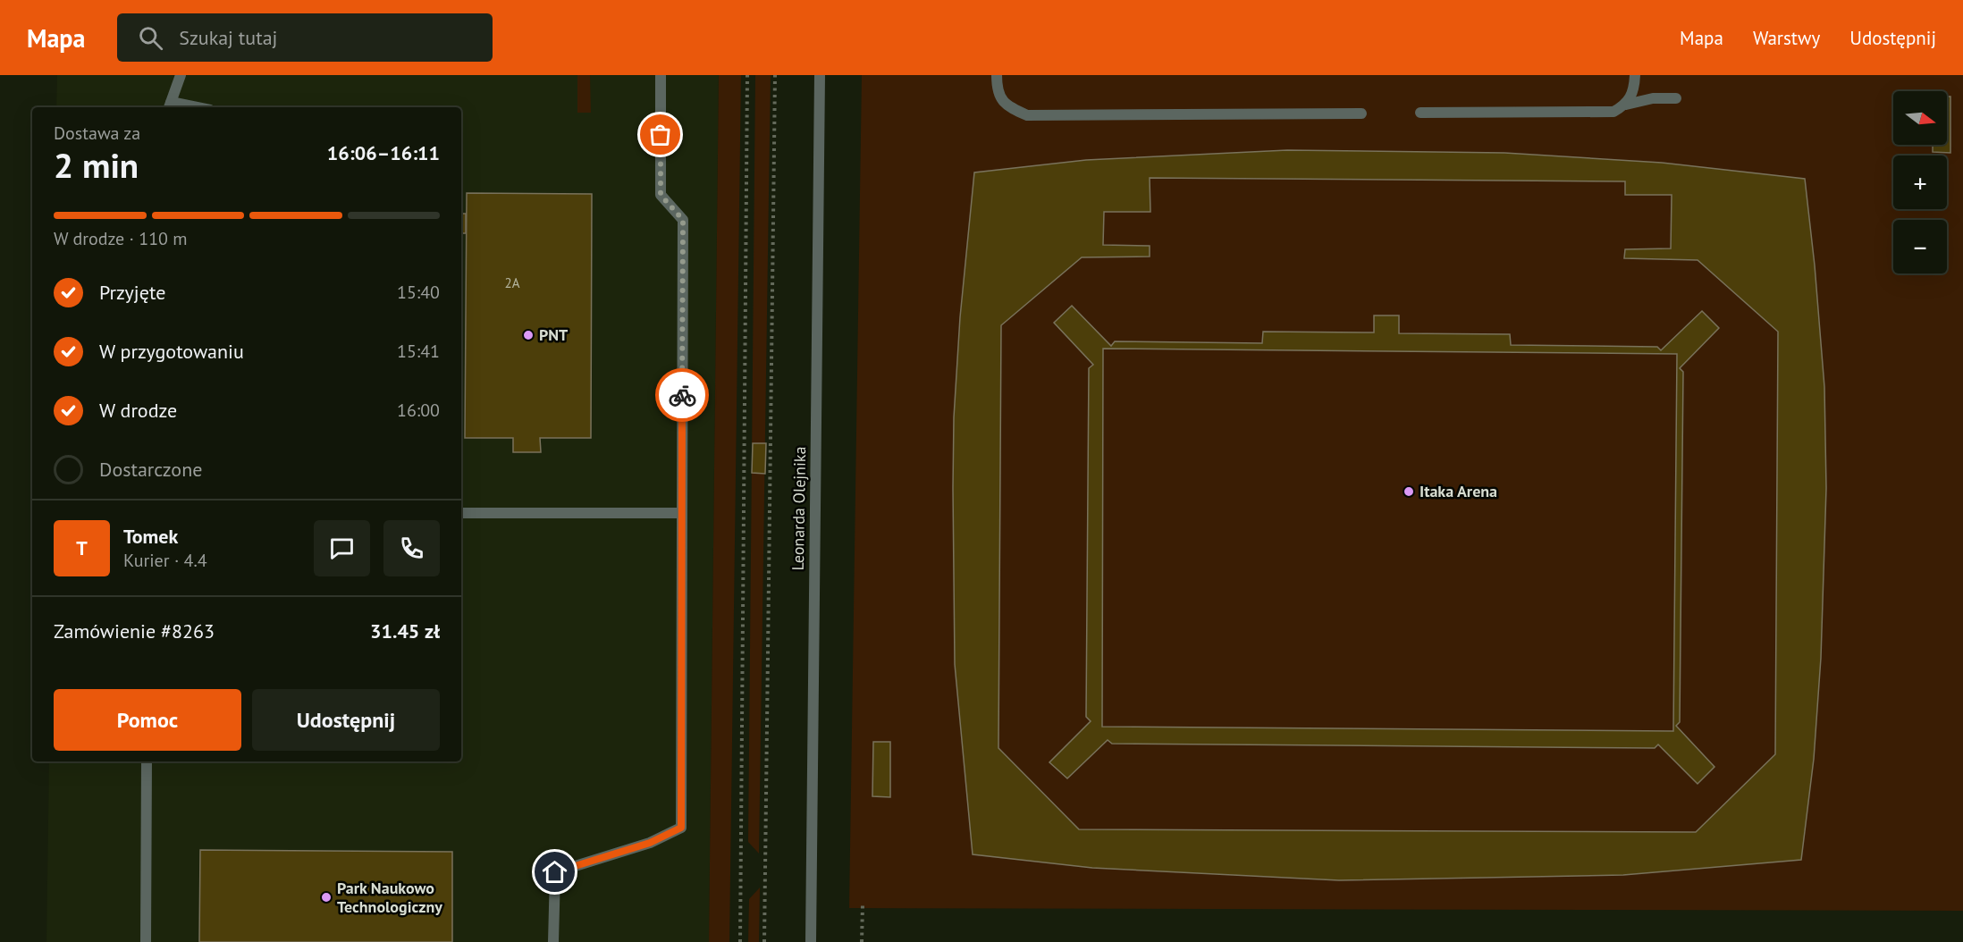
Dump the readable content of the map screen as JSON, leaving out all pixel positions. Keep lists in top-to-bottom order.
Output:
{
  "streets": {
    "lane": ["Leonarda Olejnika"]
  },
  "places": ["PNT", "Itaka Arena", "Park Naukowo Technologiczny"],
  "house_numbers": ["2A"],
  "north": "right",
  "page": {
    "header": "Mapa",
    "search": "Szukaj tutaj",
    "nav": ["Mapa", "Warstwy", "Udostępnij"],
    "map_buttons": ["+", "−"],
    "heading": ["2 min", "Dostawa za", "16:06–16:11"],
    "panel": [
      "Tomek",
      "Kurier · 4.4",
      "Zamówienie #8263",
      "31.45 zł"
    ],
    "bar": "W drodze · 110 m",
    "list": [
      ["Przyjęte", "15:40"],
      ["W przygotowaniu", "15:41"],
      ["W drodze", "16:00"],
      "Dostarczone"
    ],
    "round": "T",
    "buttons": ["Pomoc", "Udostępnij"]
  }
}
